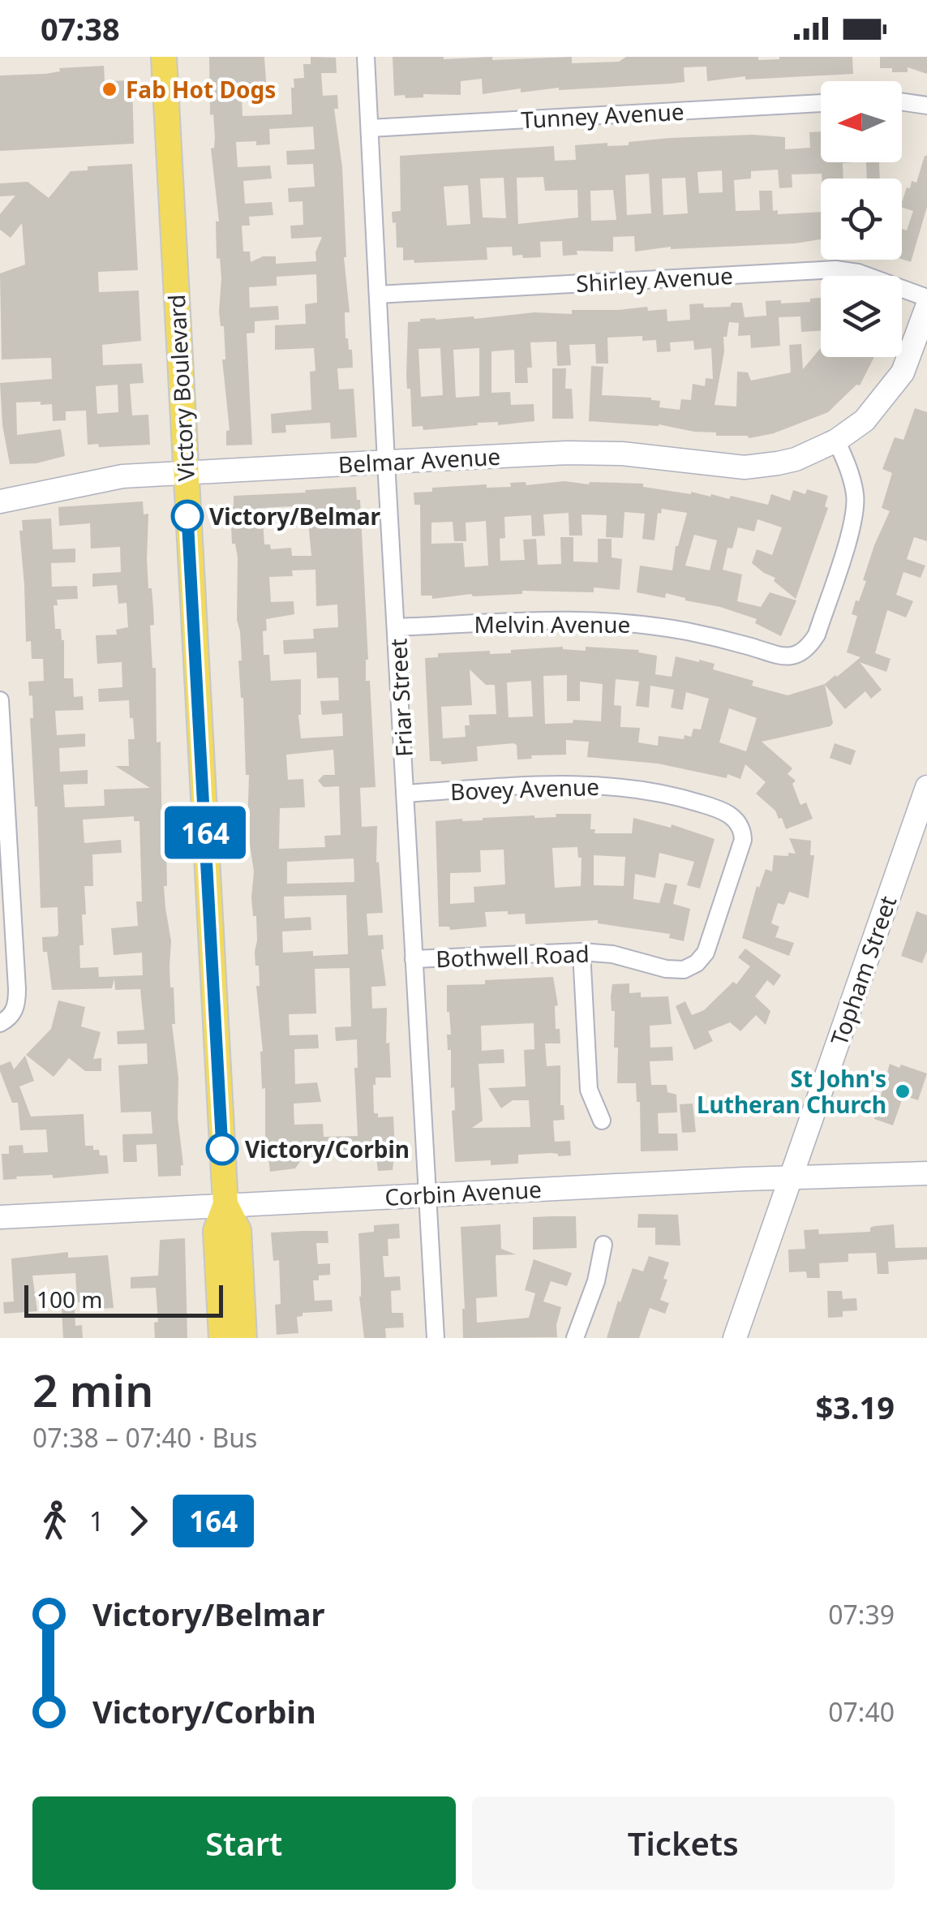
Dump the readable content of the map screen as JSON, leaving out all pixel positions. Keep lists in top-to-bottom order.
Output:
{
  "streets": {
    "main road": [
      "Victory Boulevard",
      "Belmar Avenue",
      "Topham Street",
      "Corbin Avenue"
    ],
    "street": [
      "Tunney Avenue",
      "Shirley Avenue",
      "Melvin Avenue",
      "Friar Street",
      "Bovey Avenue",
      "Bothwell Road"
    ]
  },
  "crossings": [
    ["Tunney Avenue", "Friar Street"],
    ["Shirley Avenue", "Friar Street"],
    ["Victory Boulevard", "Belmar Avenue"],
    ["Victory Boulevard", "Corbin Avenue"],
    ["Belmar Avenue", "Melvin Avenue"],
    ["Belmar Avenue", "Friar Street"],
    ["Melvin Avenue", "Friar Street"],
    ["Friar Street", "Bovey Avenue"],
    ["Friar Street", "Bothwell Road"],
    ["Friar Street", "Corbin Avenue"],
    ["Bovey Avenue", "Bothwell Road"],
    ["Topham Street", "Corbin Avenue"]
  ],
  "places": [
    "Fab Hot Dogs",
    "Victory/Belmar",
    "St John's Lutheran Church",
    "Victory/Corbin"
  ],
  "lines": ["bus line 164"],
  "scale_bar": "100 m",
  "north": "left",
  "page": {
    "status": "07:38",
    "on_map": "164",
    "scale": "100 m",
    "heading": ["2 min", "07:38 – 07:40 · Bus", "$3.19"],
    "legs": ["1", "164"],
    "list": [
      {
        "name": "Victory/Belmar",
        "value": "07:39"
      },
      {
        "name": "Victory/Corbin",
        "value": "07:40"
      }
    ],
    "buttons": ["Start", "Tickets"]
  }
}
